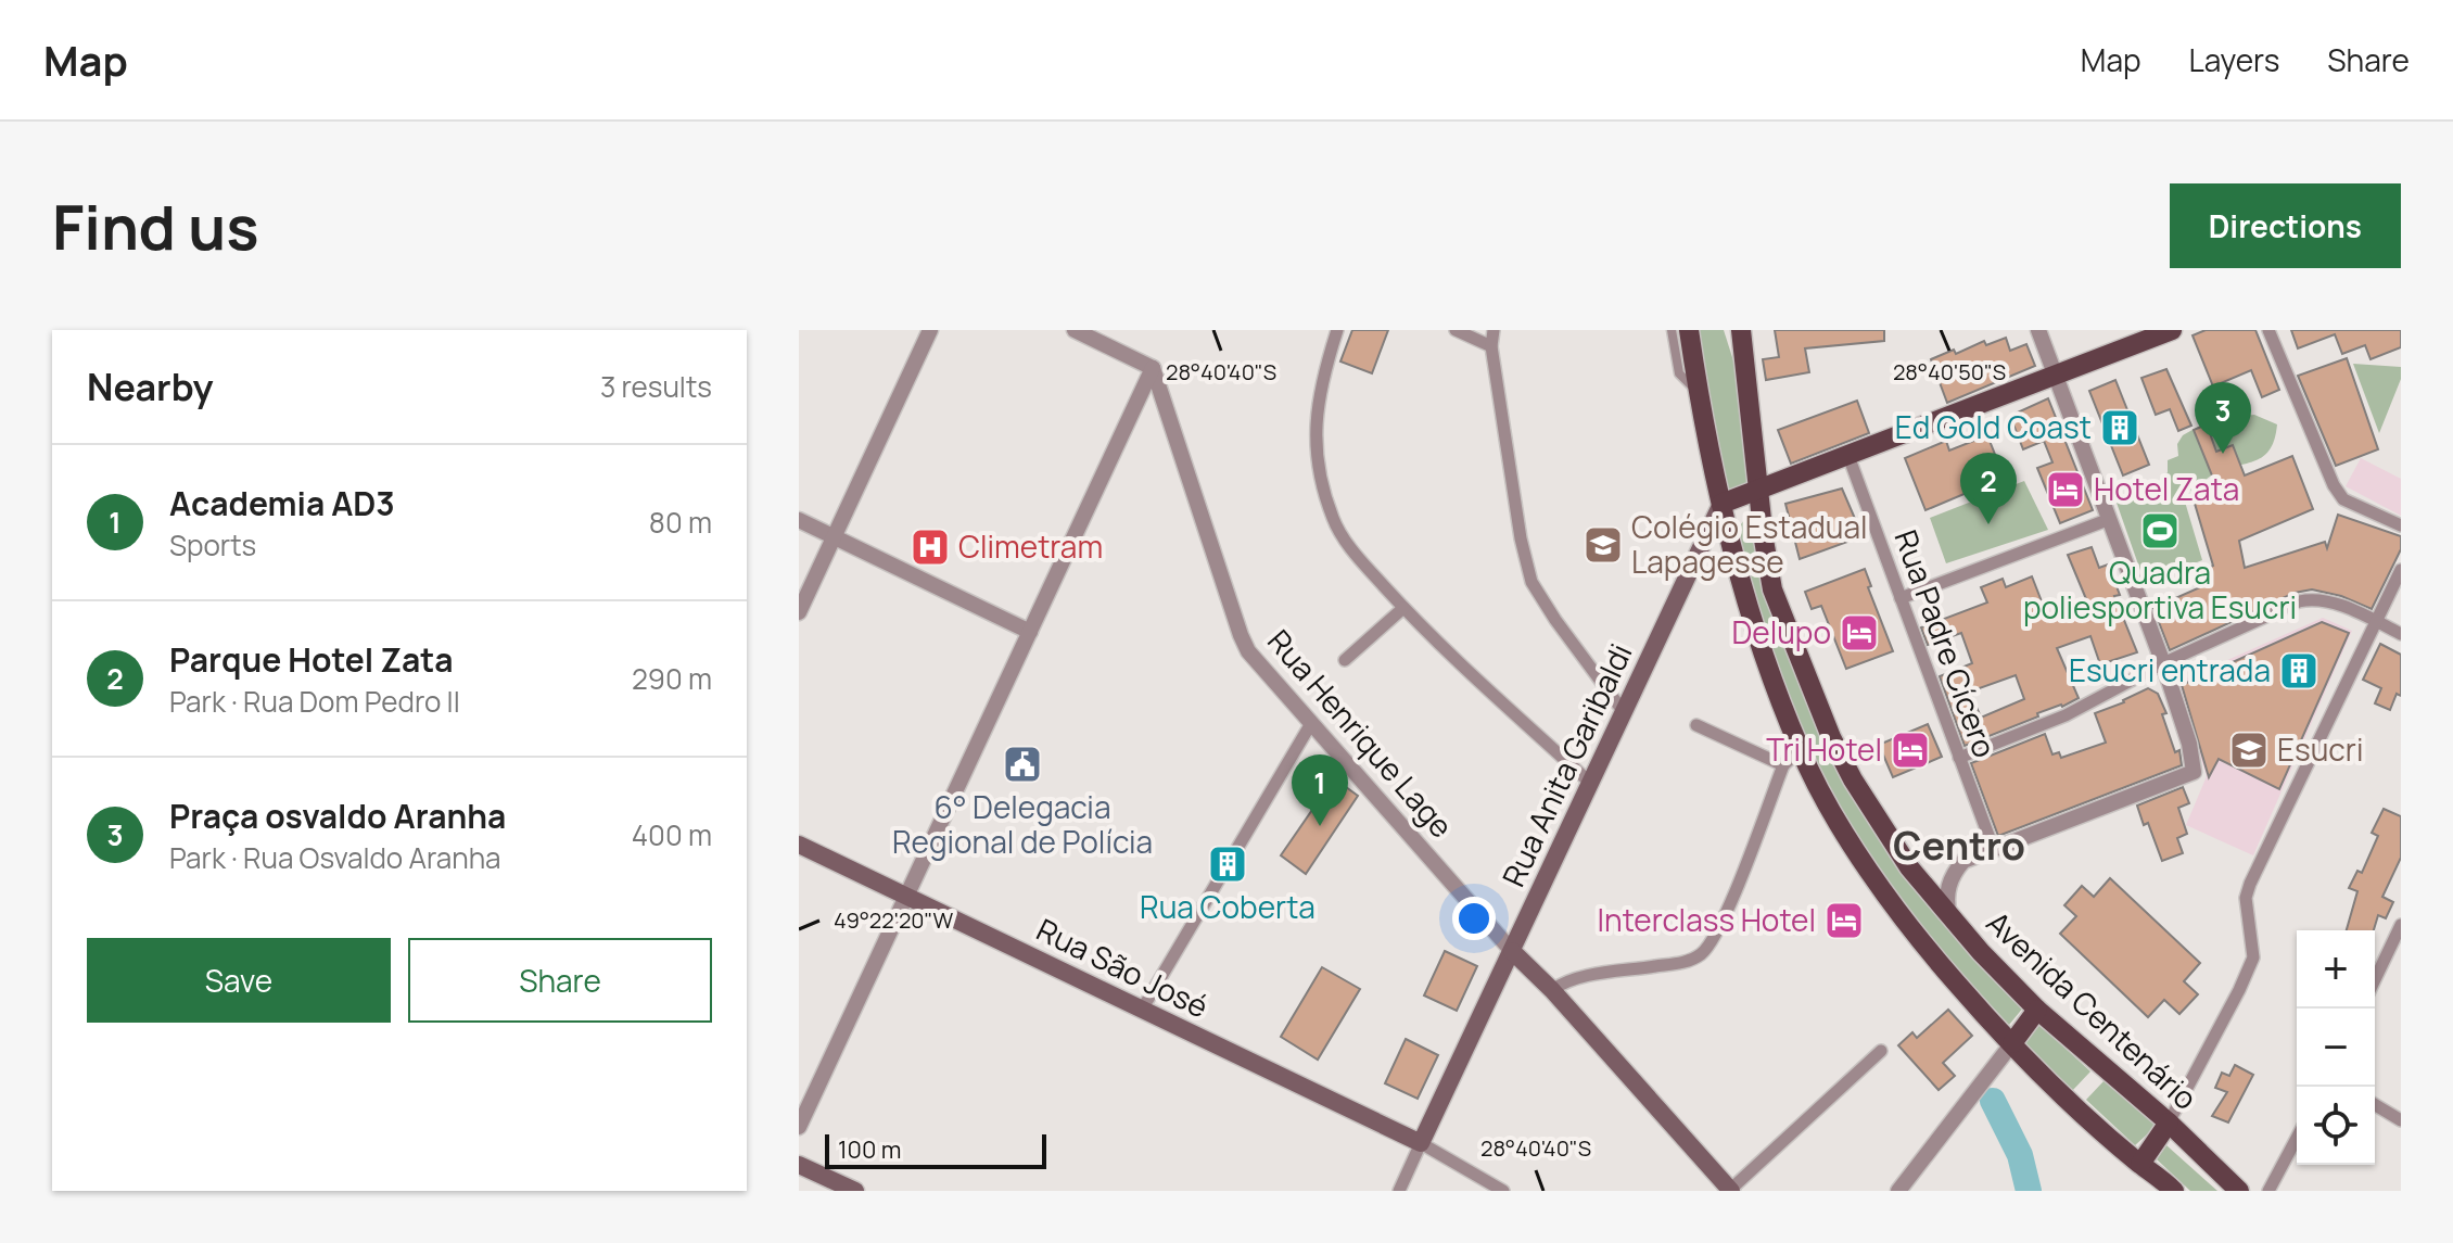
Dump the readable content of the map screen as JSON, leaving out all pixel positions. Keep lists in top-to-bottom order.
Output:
{
  "streets": {
    "main road": [
      "Rua Henrique Lage",
      "Rua Anita Garibaldi",
      "Rua São José",
      "Avenida Centenário"
    ],
    "street": ["Rua Padre Cícero"]
  },
  "crossings": [
    ["Rua Henrique Lage", "Rua Anita Garibaldi"],
    ["Rua Anita Garibaldi", "Rua São José"]
  ],
  "districts": ["Centro"],
  "places": {
    "building": ["Ed Gold Coast", "Esucri entrada", "Rua Coberta"],
    "hotel": [
      "Hotel Zata",
      "Delupo",
      "Tri Hotel",
      "Interclass Hotel"
    ],
    "sports": ["Quadra poliesportiva Esucri"],
    "school or university": ["Colégio Estadual Lapagesse", "Esucri"],
    "hospital": ["Climetram"],
    "public building": ["6° Delegacia Regional de Polícia"]
  },
  "scale_bar": "100 m",
  "page": {
    "header": "Map",
    "nav": ["Map", "Layers", "Share"],
    "buttons": [
      "Directions",
      ["Save", "Share"]
    ],
    "title": "Find us",
    "heading": ["Nearby", "3 results"],
    "pins": ["3", "2", "1"],
    "list": [
      {
        "mark": "1",
        "name": "Academia AD3",
        "note": "Sports",
        "value": "80 m"
      },
      {
        "mark": "2",
        "name": "Parque Hotel Zata",
        "note": "Park · Rua Dom Pedro II",
        "value": "290 m"
      },
      {
        "mark": "3",
        "name": "Praça osvaldo Aranha",
        "note": "Park · Rua Osvaldo Aranha",
        "value": "400 m"
      }
    ],
    "map_buttons": ["+", "−"],
    "scale": "100 m"
  },
  "coordinates": ["28°40'40\"S", "28°40'50\"S", "49°22'20\"W"]
}
